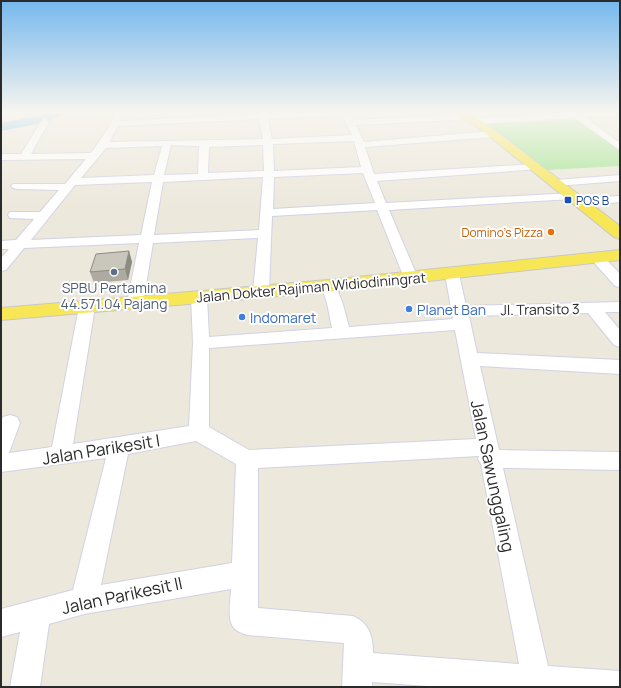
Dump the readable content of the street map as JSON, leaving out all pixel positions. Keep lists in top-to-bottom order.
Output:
{
  "streets": {
    "main road": ["Jalan Dokter Rajiman Widiodiningrat"],
    "street": [
      "Jl. Transito 3",
      "Jalan Parikesit I",
      "Jalan Sawunggaling",
      "Jalan Parikesit II"
    ]
  },
  "crossings": [
    ["Jalan Dokter Rajiman Widiodiningrat", "Jalan Sawunggaling"],
    ["Jl. Transito 3", "Jalan Sawunggaling"]
  ],
  "places": {
    "transit": ["POS B"],
    "other": [
      "Domino's Pizza",
      "SPBU Pertamina 44.571.04 Pajang",
      "Planet Ban",
      "Indomaret"
    ]
  }
}
